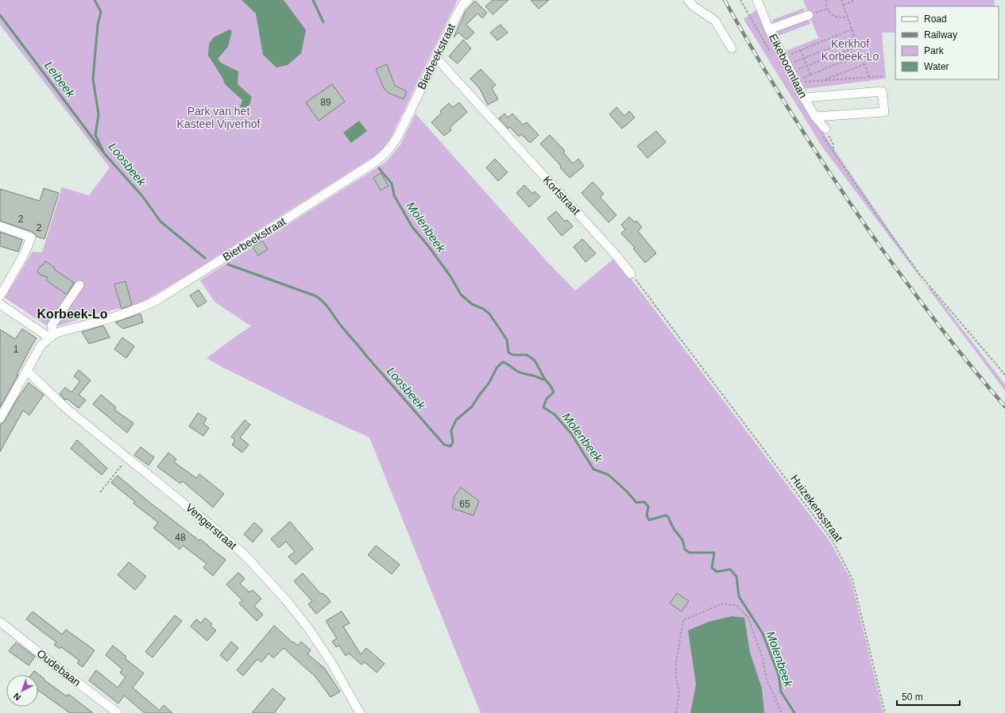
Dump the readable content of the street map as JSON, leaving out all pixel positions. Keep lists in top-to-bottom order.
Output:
{
  "streets": {
    "street": [
      "Bierbeekstraat",
      "Eikeboomlaan",
      "Kortstraat",
      "Vengerstraat",
      "Oudebaan"
    ],
    "path": ["Huizekensstraat"]
  },
  "crossings": [
    ["Bierbeekstraat", "Kortstraat"],
    ["Bierbeekstraat", "Vengerstraat"],
    ["Kortstraat", "Huizekensstraat"]
  ],
  "districts": ["Korbeek-Lo"],
  "water": ["Leibeek", "Loosbeek", "Molenbeek"],
  "parks": ["Kerkhof Korbeek-Lo", "Park van het Kasteel Vijverhof"],
  "house_numbers": [
    "89",
    "2",
    "2",
    "1",
    "65",
    "48"
  ],
  "legend": [
    "Road",
    "Railway",
    "Park",
    "Water"
  ],
  "scale_bar": "50 m",
  "north": "bottom left"
}
